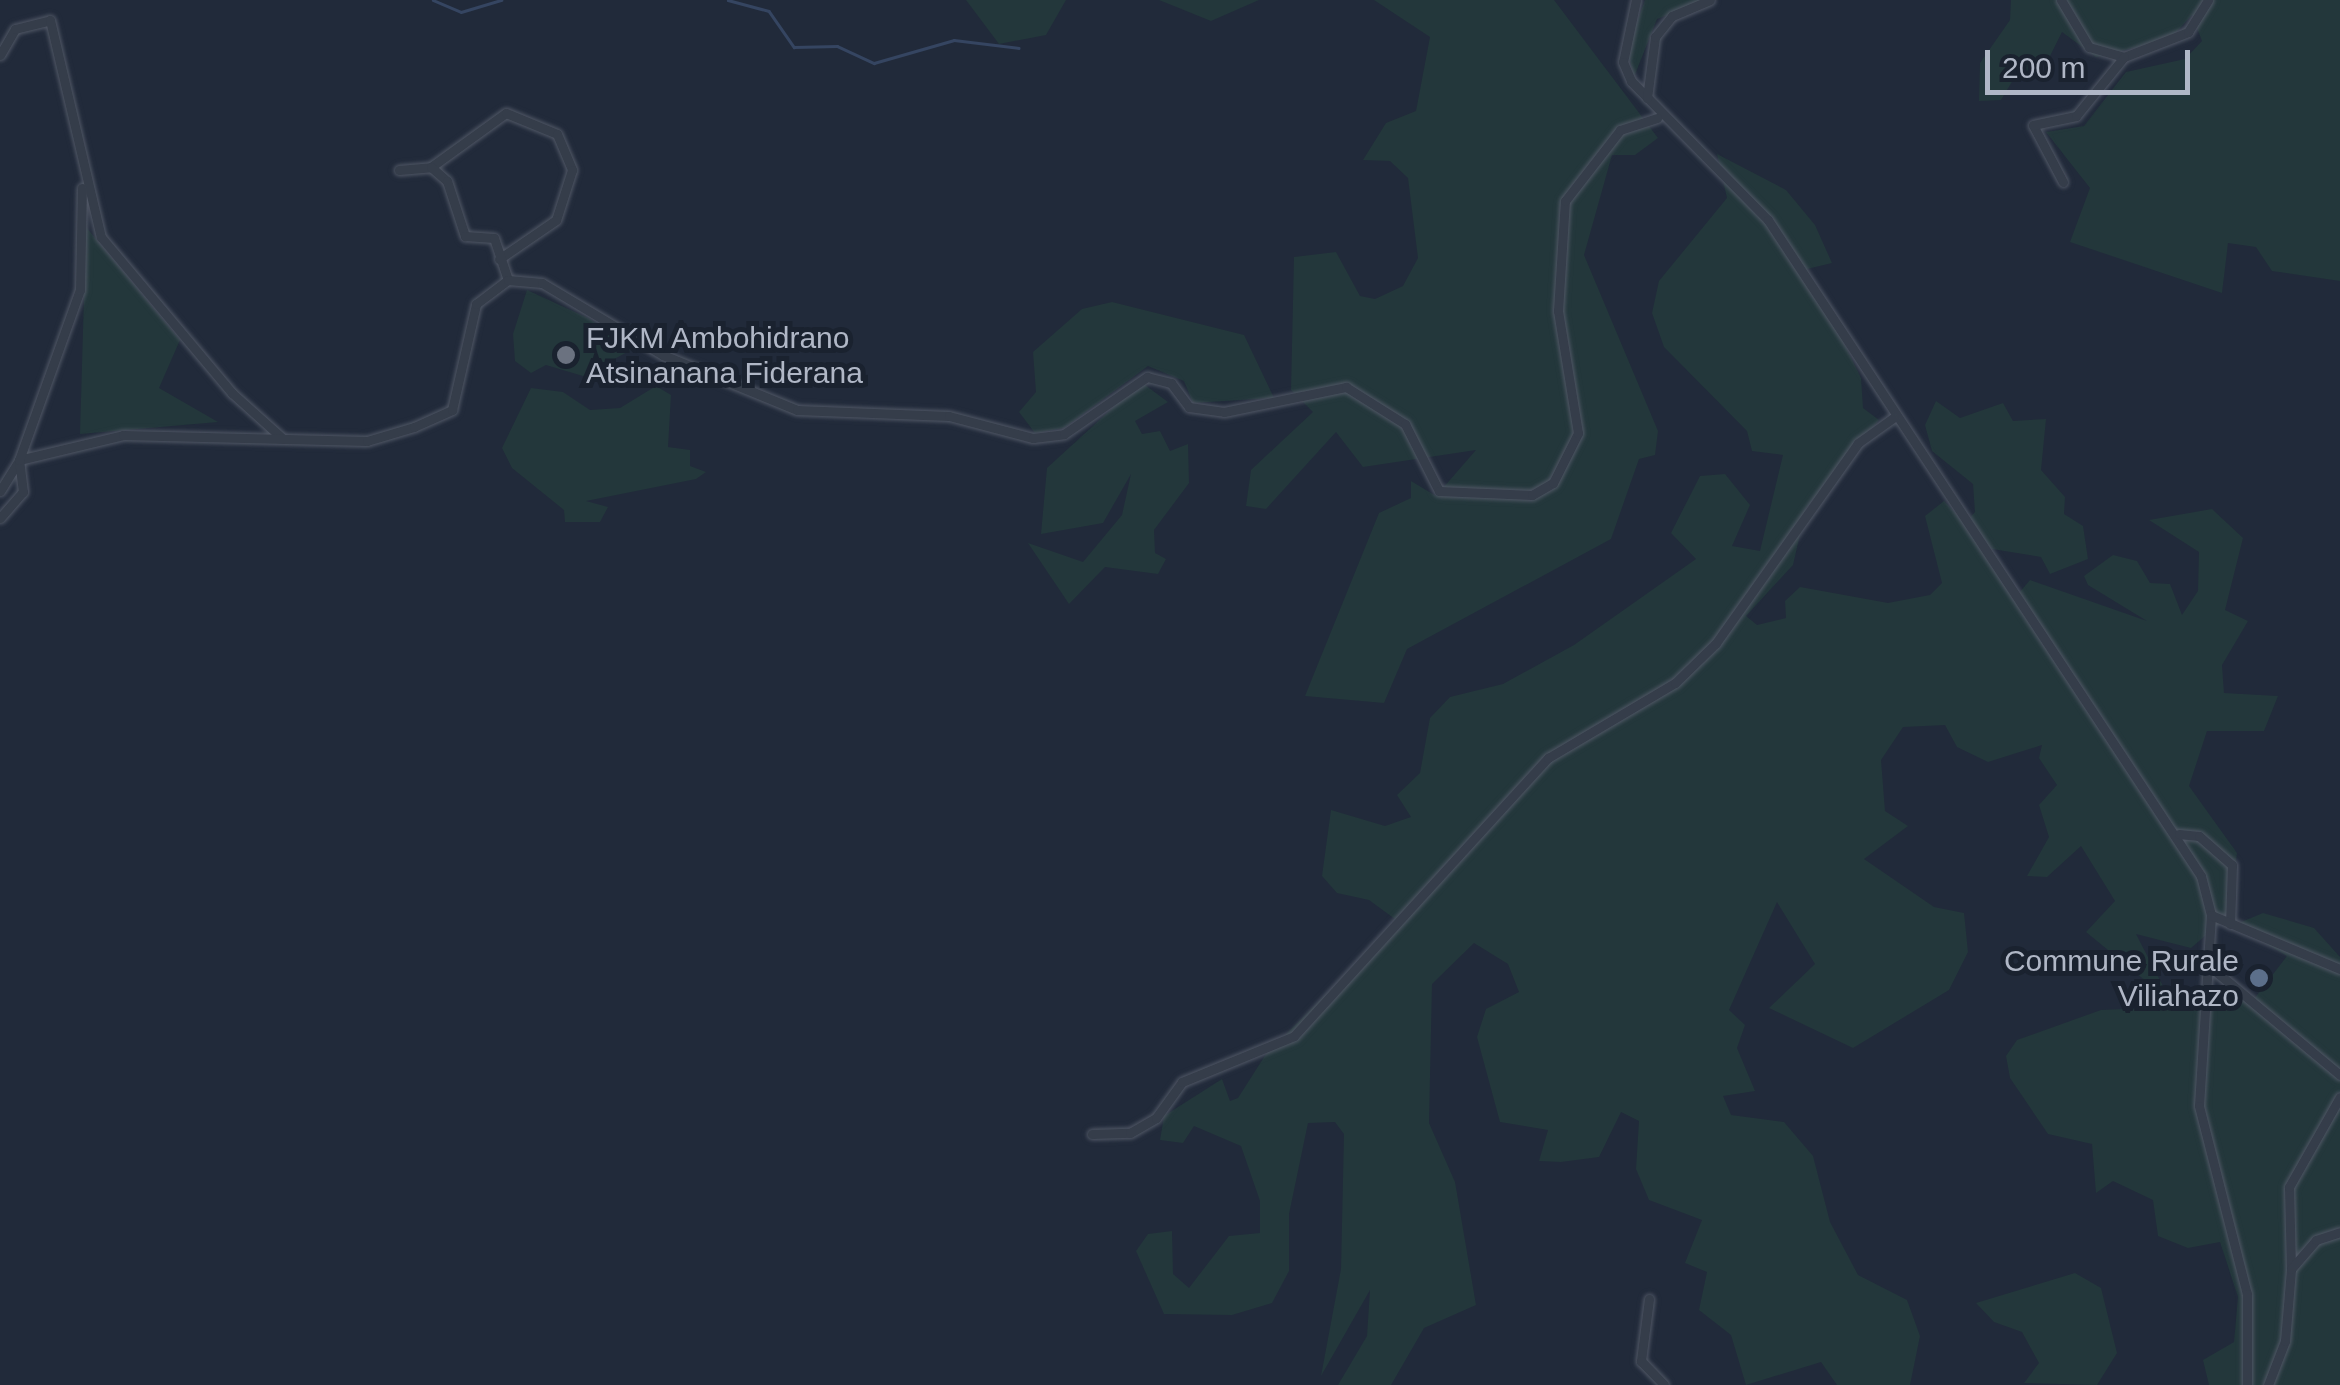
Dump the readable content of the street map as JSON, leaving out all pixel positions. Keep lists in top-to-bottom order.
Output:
{
  "places": ["FJKM Ambohidrano Atsinanana Fiderana", "Commune Rurale Viliahazo"],
  "scale_bar": "200 m"
}
